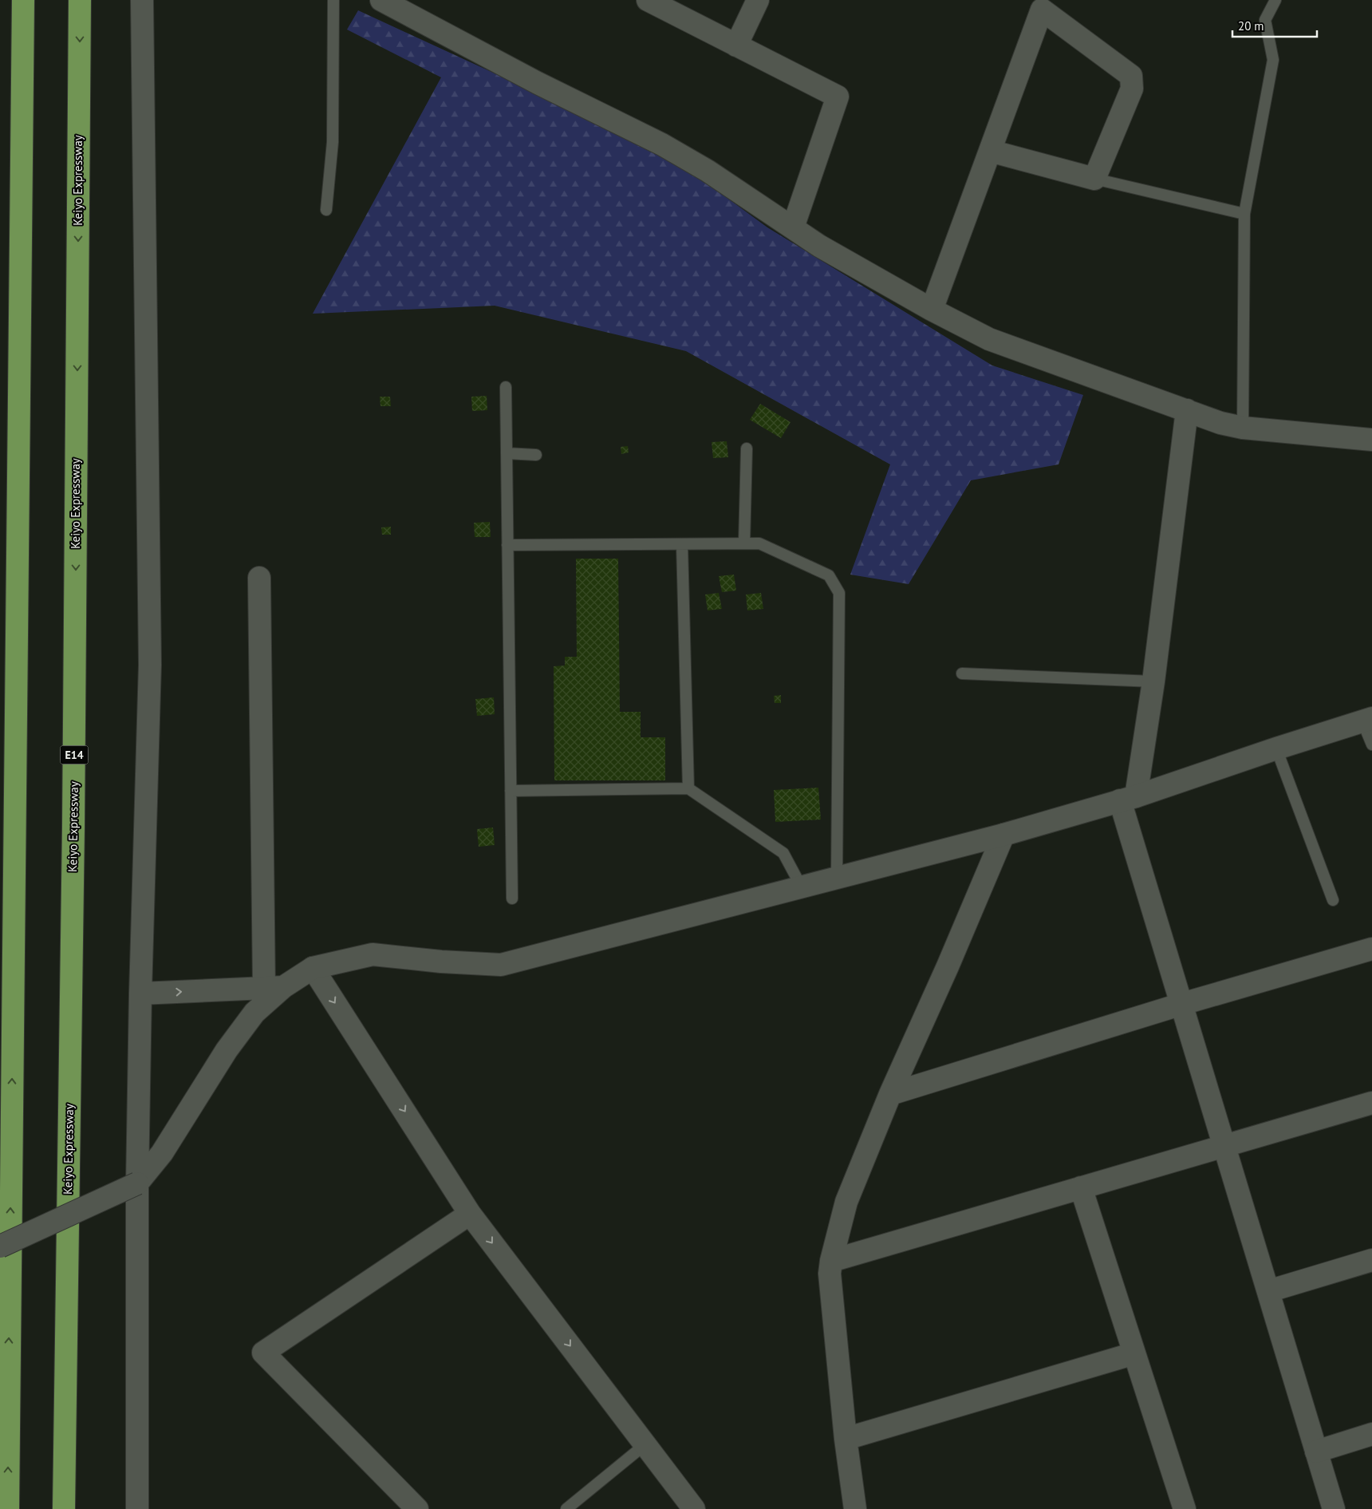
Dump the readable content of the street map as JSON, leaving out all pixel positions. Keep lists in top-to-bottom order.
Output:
{
  "streets": {
    "highway": ["Keiyo Expressway", "E14"]
  },
  "scale_bar": "20 m"
}
